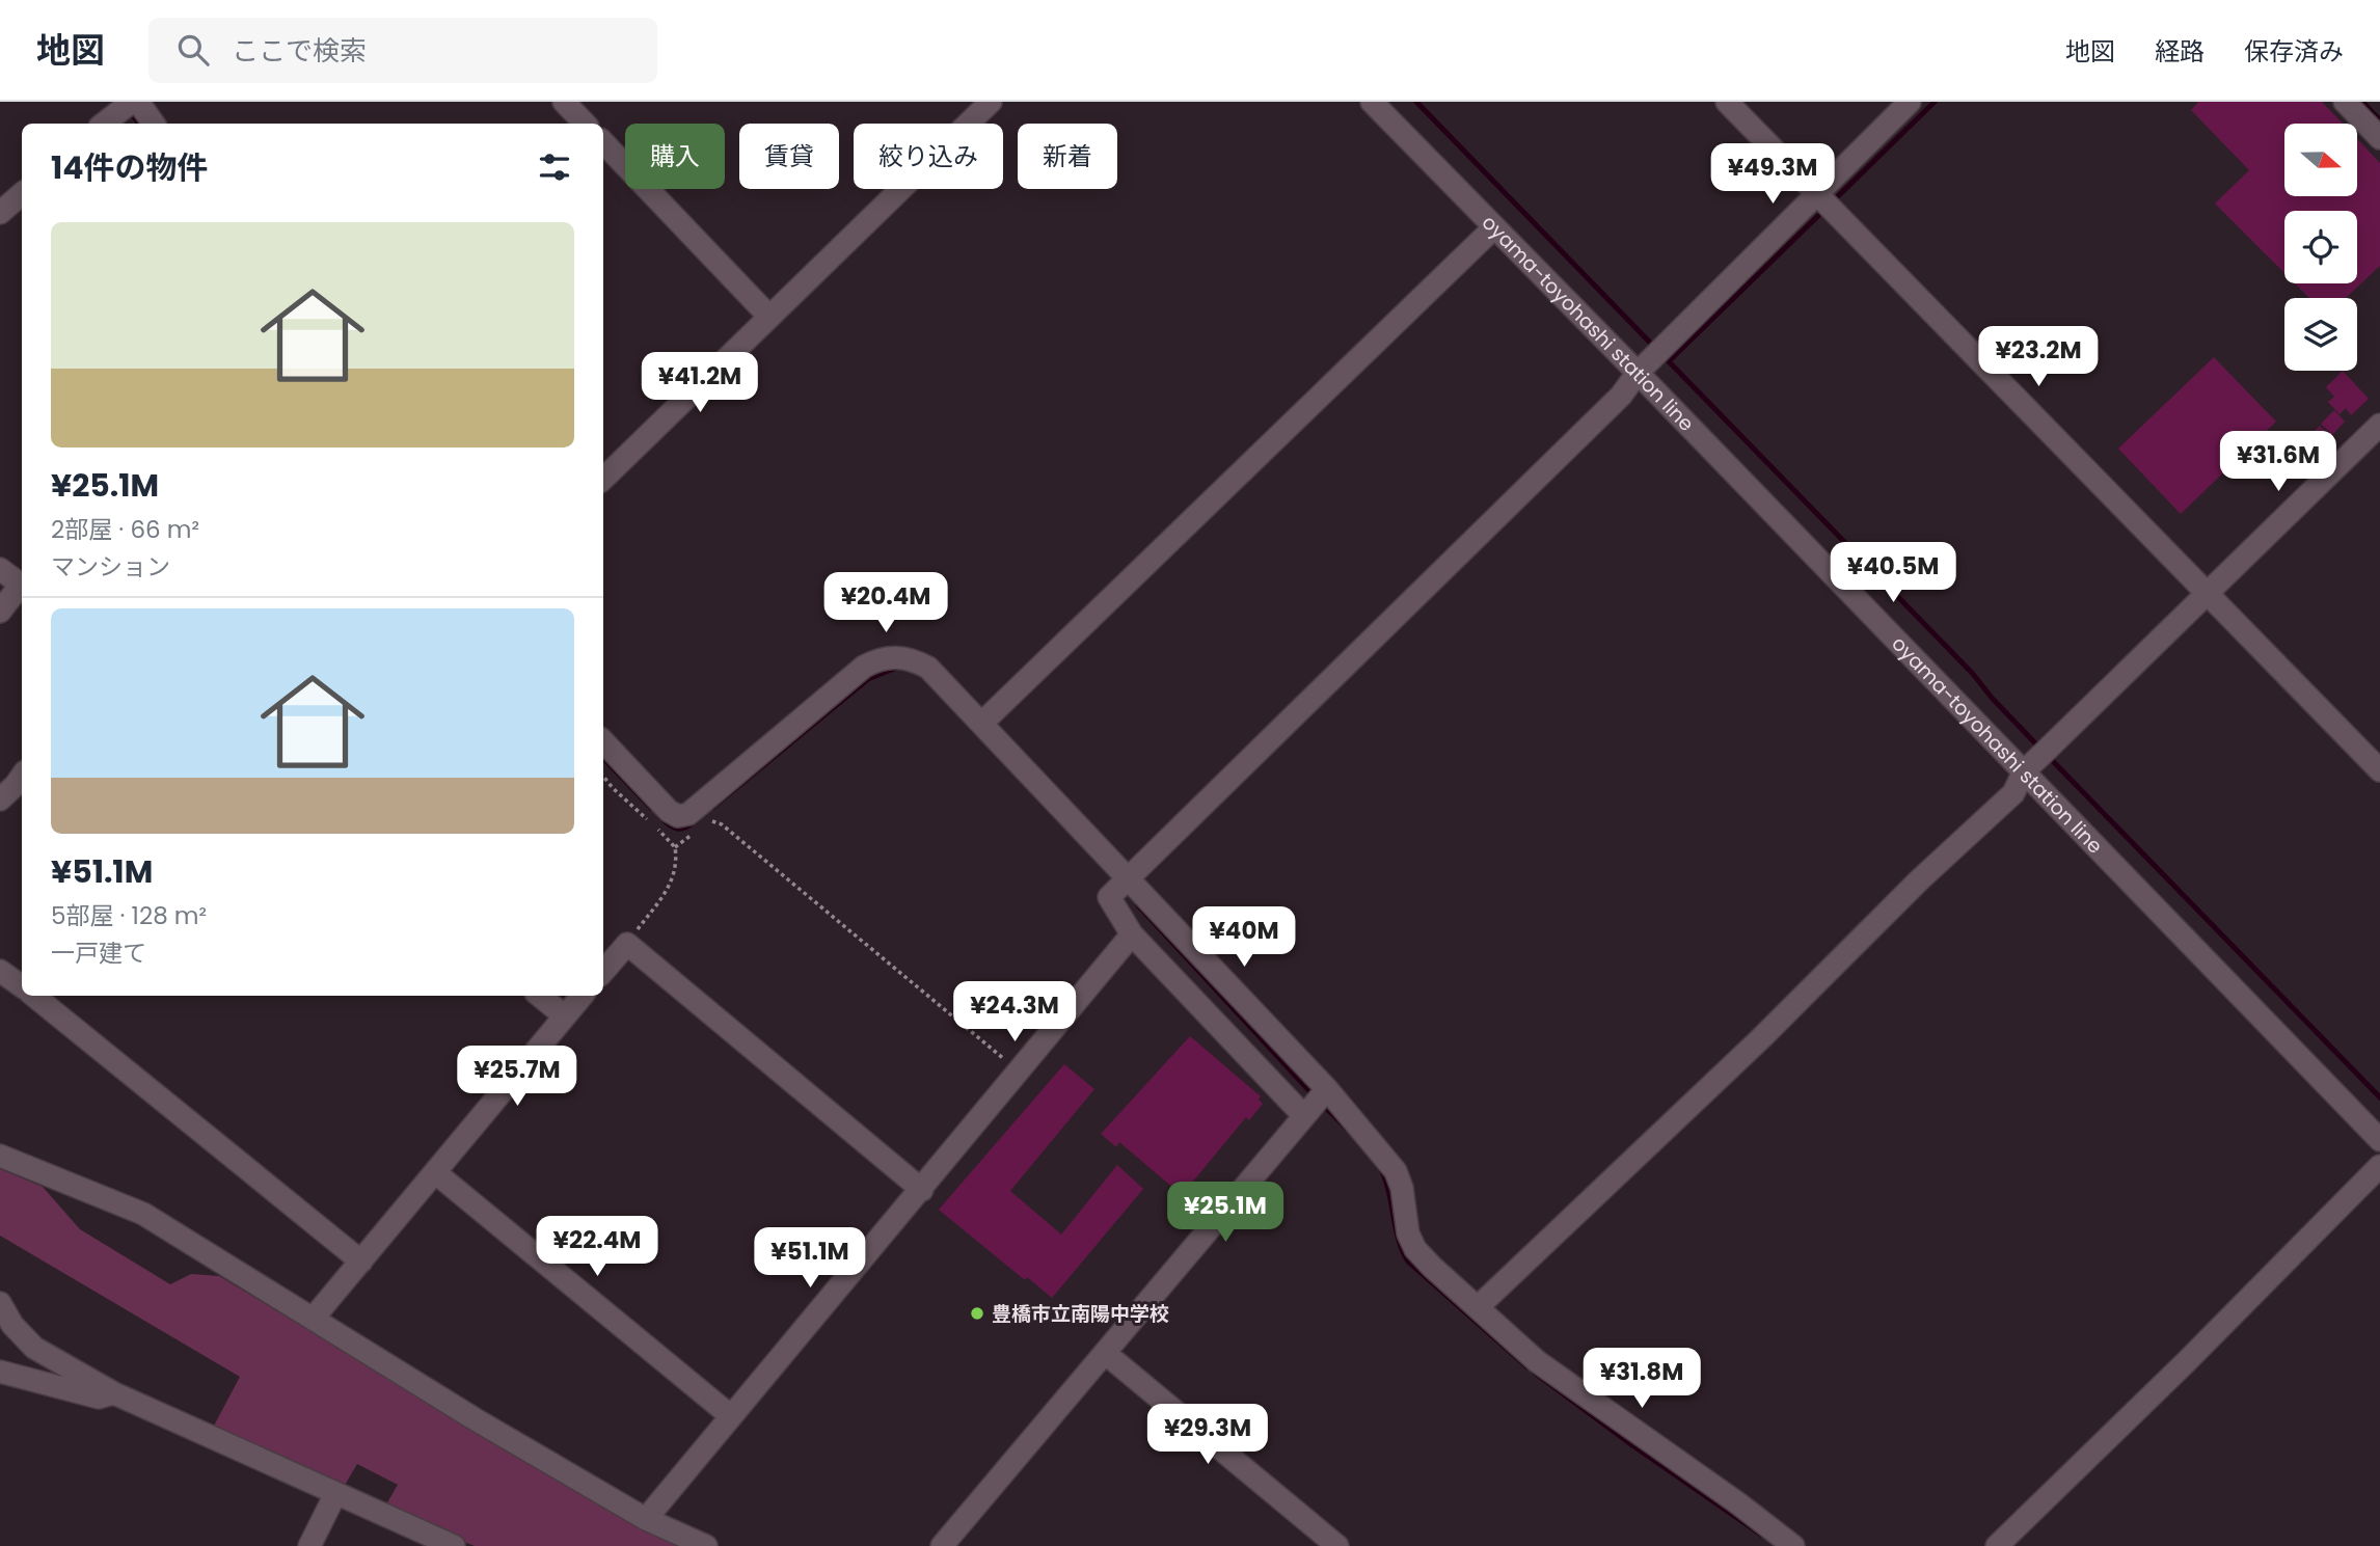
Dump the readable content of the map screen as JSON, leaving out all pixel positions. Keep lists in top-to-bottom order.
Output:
{
  "streets": {
    "street": ["oyama-toyohashi station line"]
  },
  "places": ["豊橋市立南陽中学校"],
  "north": "right",
  "page": {
    "header": "地図",
    "search": "ここで検索",
    "nav": ["地図", "経路", "保存済み"],
    "chip": [
      "購入",
      "賃貸",
      "絞り込み",
      "新着"
    ],
    "heading": "14件の物件",
    "price": [
      "¥49.3M",
      "¥23.2M",
      "¥41.2M",
      "¥31.6M",
      "¥40.5M",
      "¥20.4M",
      "¥40M",
      "¥24.3M",
      "¥25.7M",
      "¥25.1M",
      "¥22.4M",
      "¥51.1M",
      "¥31.8M",
      "¥29.3M"
    ],
    "list": [
      {
        "name": "¥25.1M",
        "note": "2部屋 · 66 m² · マンション"
      },
      {
        "name": "¥51.1M",
        "note": "5部屋 · 128 m² · 一戸建て"
      }
    ]
  }
}
